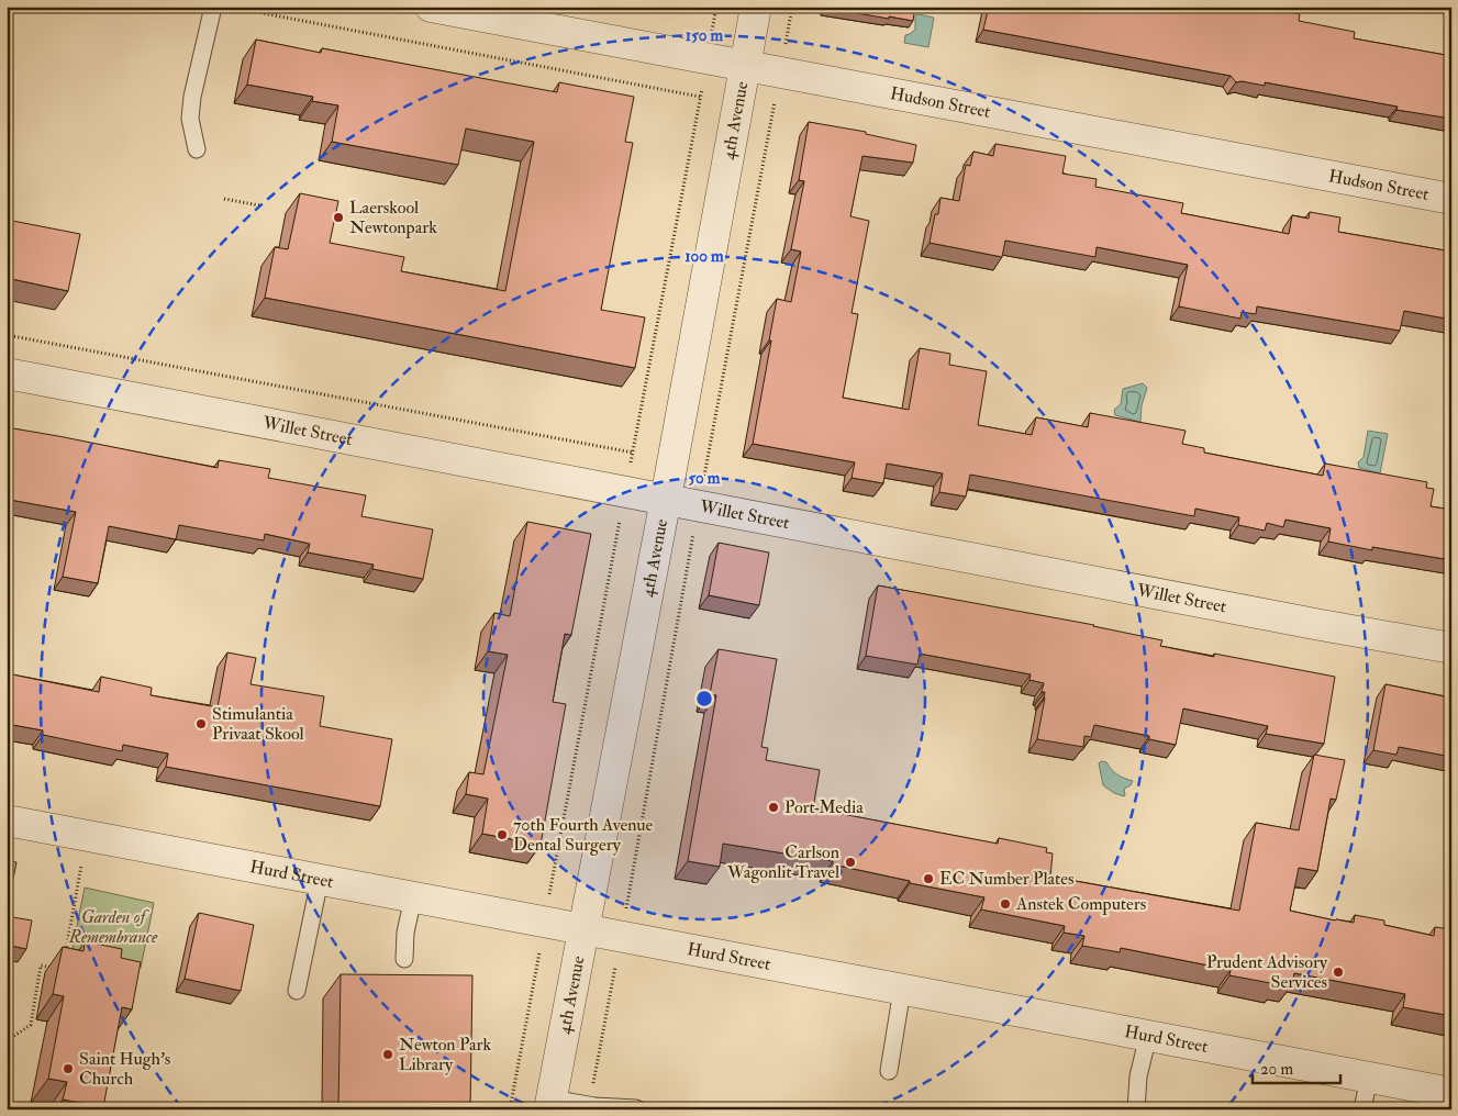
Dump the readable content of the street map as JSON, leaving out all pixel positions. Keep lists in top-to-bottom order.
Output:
{
  "streets": {
    "street": [
      "Hudson Street",
      "4th Avenue",
      "Willet Street",
      "Hurd Street"
    ]
  },
  "crossings": [
    ["Hudson Street", "4th Avenue"],
    ["4th Avenue", "Willet Street"],
    ["4th Avenue", "Hurd Street"]
  ],
  "parks": ["Garden of Remembrance"],
  "places": [
    "Laerskool Newtonpark",
    "Stimulantia Privaat Skool",
    "Port Media",
    "70th Fourth Avenue Dental Surgery",
    "Carlson Wagonlit Travel",
    "EC Number Plates",
    "Anstek Computers",
    "Prudent Advisory Services",
    "Newton Park Library",
    "Saint Hugh's Church"
  ],
  "scale_bar": "20 m",
  "rings": ["150 m", "100 m", "50 m"]
}
